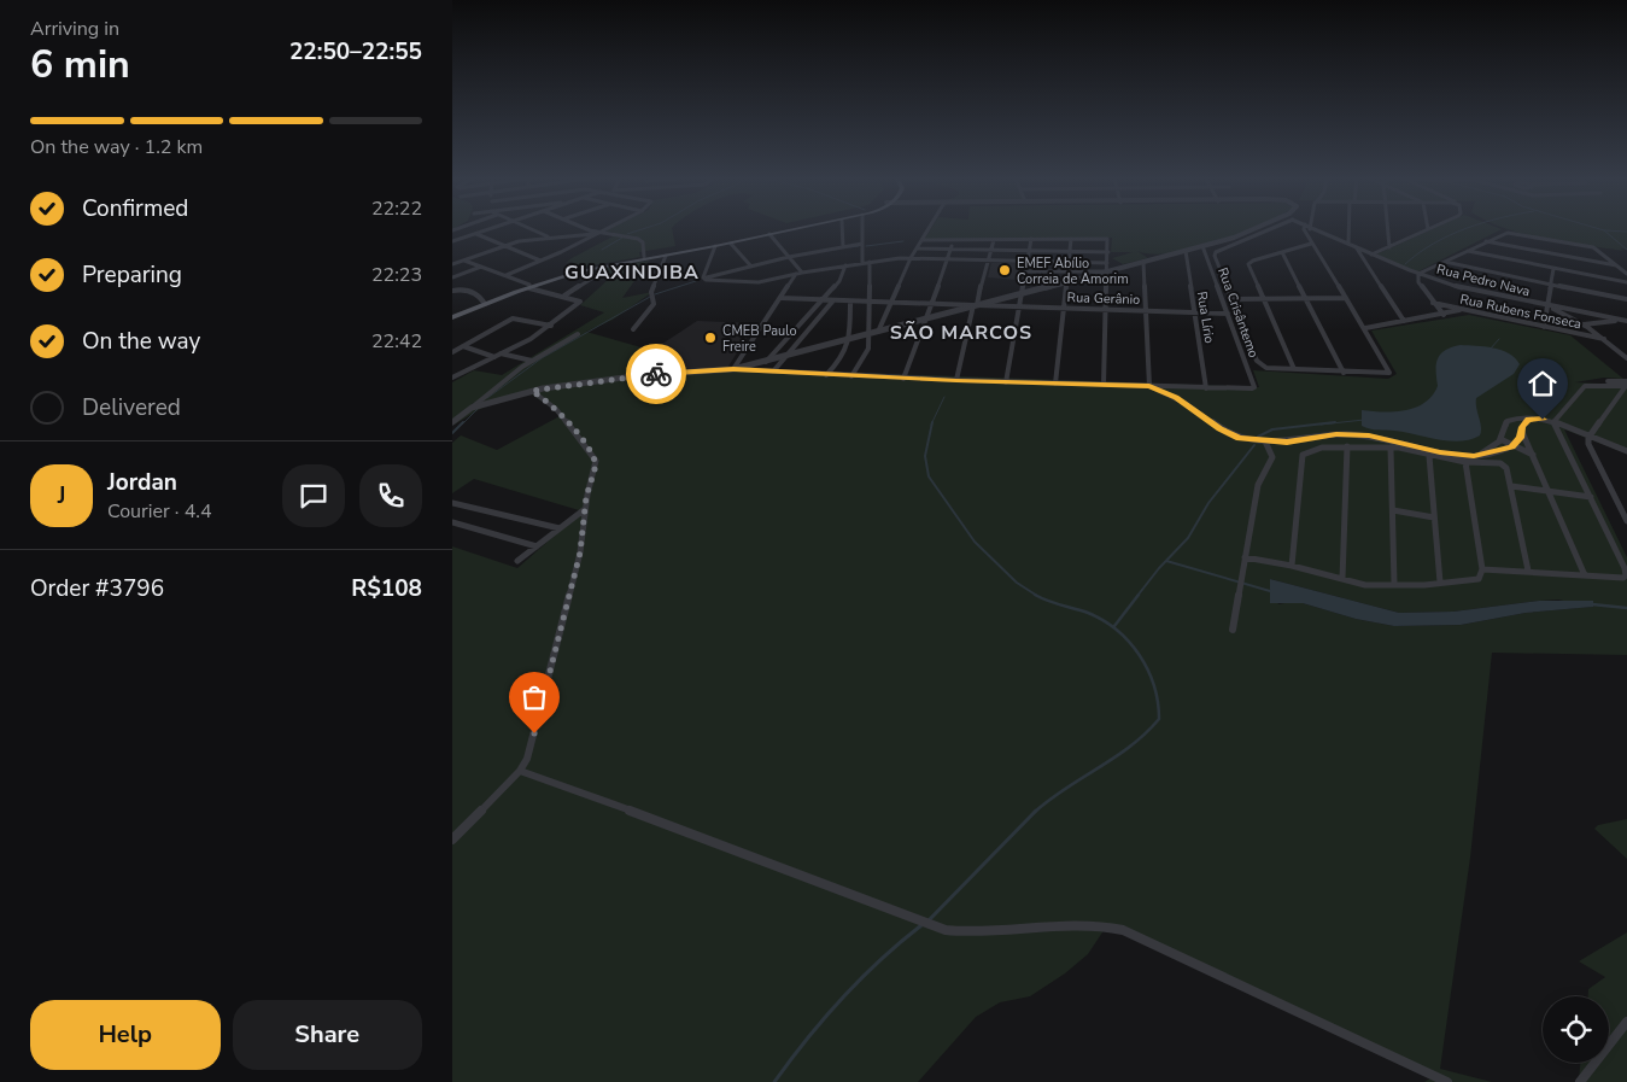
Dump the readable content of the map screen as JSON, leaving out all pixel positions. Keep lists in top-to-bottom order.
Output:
{
  "streets": {
    "street": [
      "Rua Pedro Nava",
      "Rua Gerânio",
      "Rua Rubens Fonseca",
      "Rua Crisântemo",
      "Rua Lírio"
    ]
  },
  "crossings": [
    ["Rua Gerânio", "Rua Crisântemo"],
    ["Rua Gerânio", "Rua Lírio"],
    ["Rua Crisântemo", "Rua Lírio"]
  ],
  "districts": ["GUAXINDIBA", "SÃO MARCOS"],
  "places": ["EMEF Abílio Correia de Amorim", "CMEB Paulo Freire"],
  "page": {
    "heading": ["6 min", "Arriving in", "22:50–22:55"],
    "panel": [
      "Jordan",
      "Courier · 4.4",
      "Order #3796",
      "R$108"
    ],
    "bar": "On the way · 1.2 km",
    "list": [
      ["Confirmed", "22:22"],
      ["Preparing", "22:23"],
      ["On the way", "22:42"],
      "Delivered"
    ],
    "round": "J",
    "buttons": ["Help", "Share"]
  }
}
